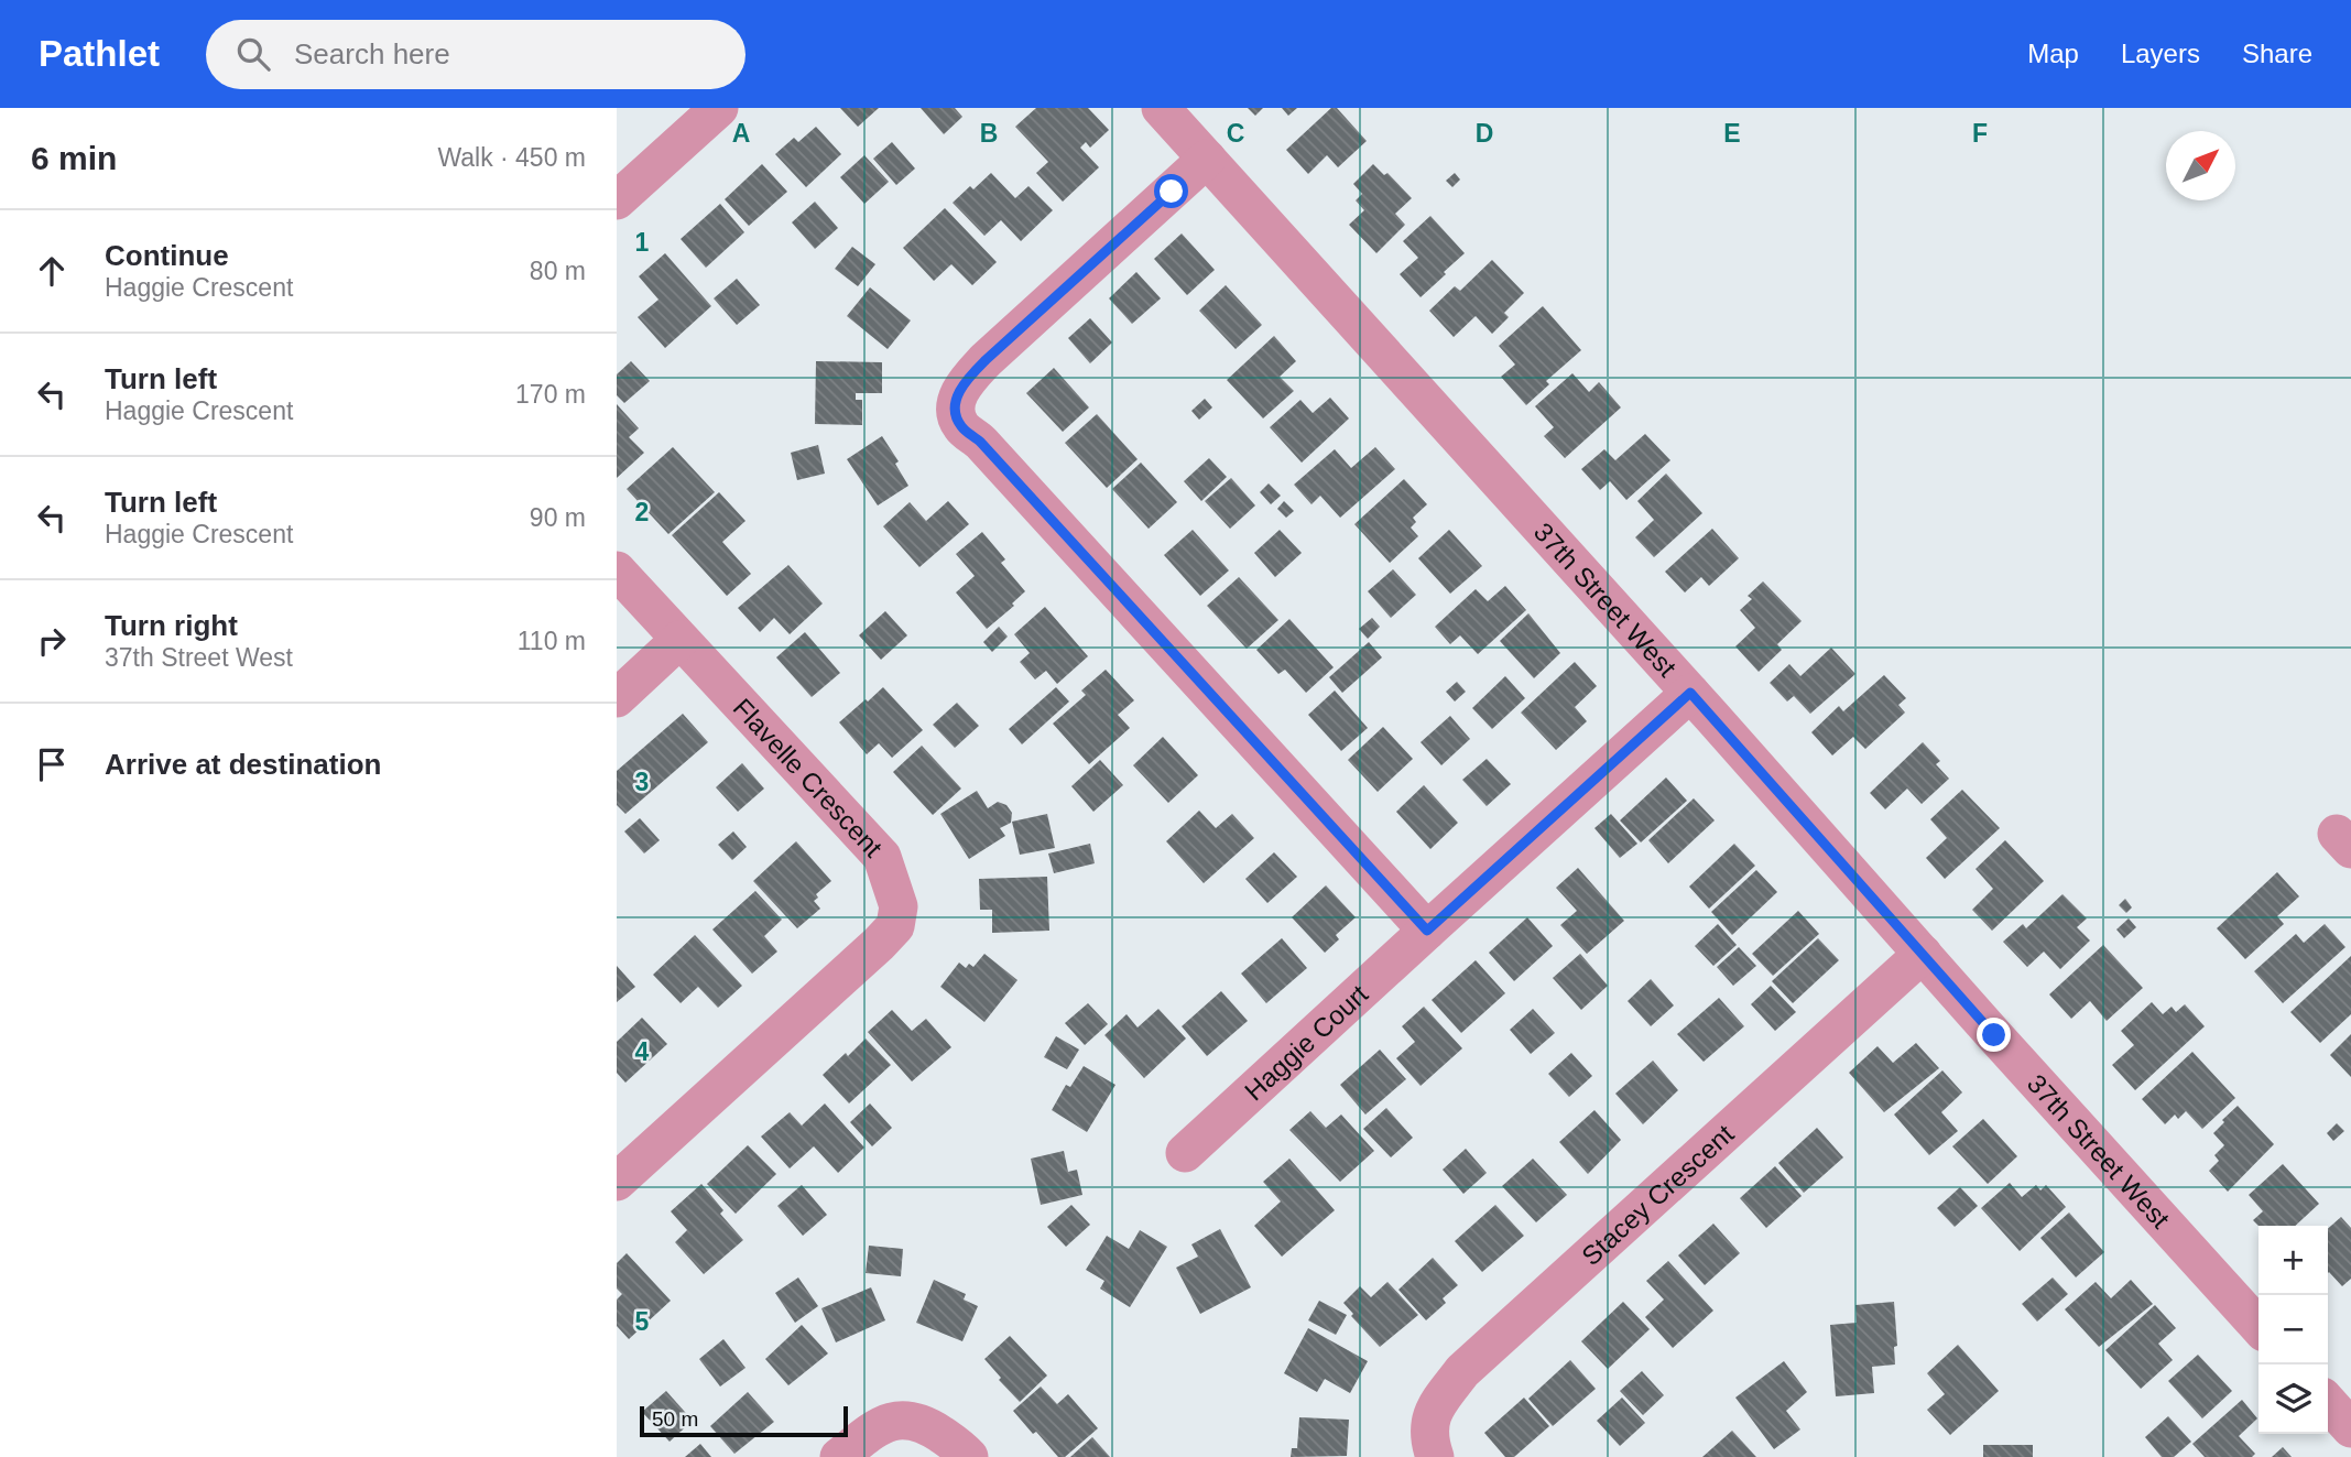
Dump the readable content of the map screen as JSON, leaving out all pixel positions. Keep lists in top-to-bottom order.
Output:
{
  "streets": {
    "street": [
      "37th Street West",
      "Flavelle Crescent",
      "Haggie Court",
      "Stacey Crescent"
    ]
  },
  "crossings": [
    ["37th Street West", "Haggie Court"],
    ["37th Street West", "Stacey Crescent"]
  ],
  "scale_bar": "50 m",
  "north": "top right",
  "page": {
    "header": "Pathlet",
    "search": "Search here",
    "nav": ["Map", "Layers", "Share"],
    "heading": ["6 min", "Walk · 450 m"],
    "list": [
      ["Continue", "Haggie Crescent", "80 m"],
      ["Turn left", "Haggie Crescent", "170 m"],
      ["Turn left", "Haggie Crescent", "90 m"],
      ["Turn right", "37th Street West", "110 m"],
      "Arrive at destination"
    ],
    "map_buttons": ["+", "−"],
    "scale": "50 m"
  },
  "grid": {
    "columns": [
      "A",
      "B",
      "C",
      "D",
      "E",
      "F"
    ],
    "rows": [
      "1",
      "2",
      "3",
      "4",
      "5"
    ]
  }
}
